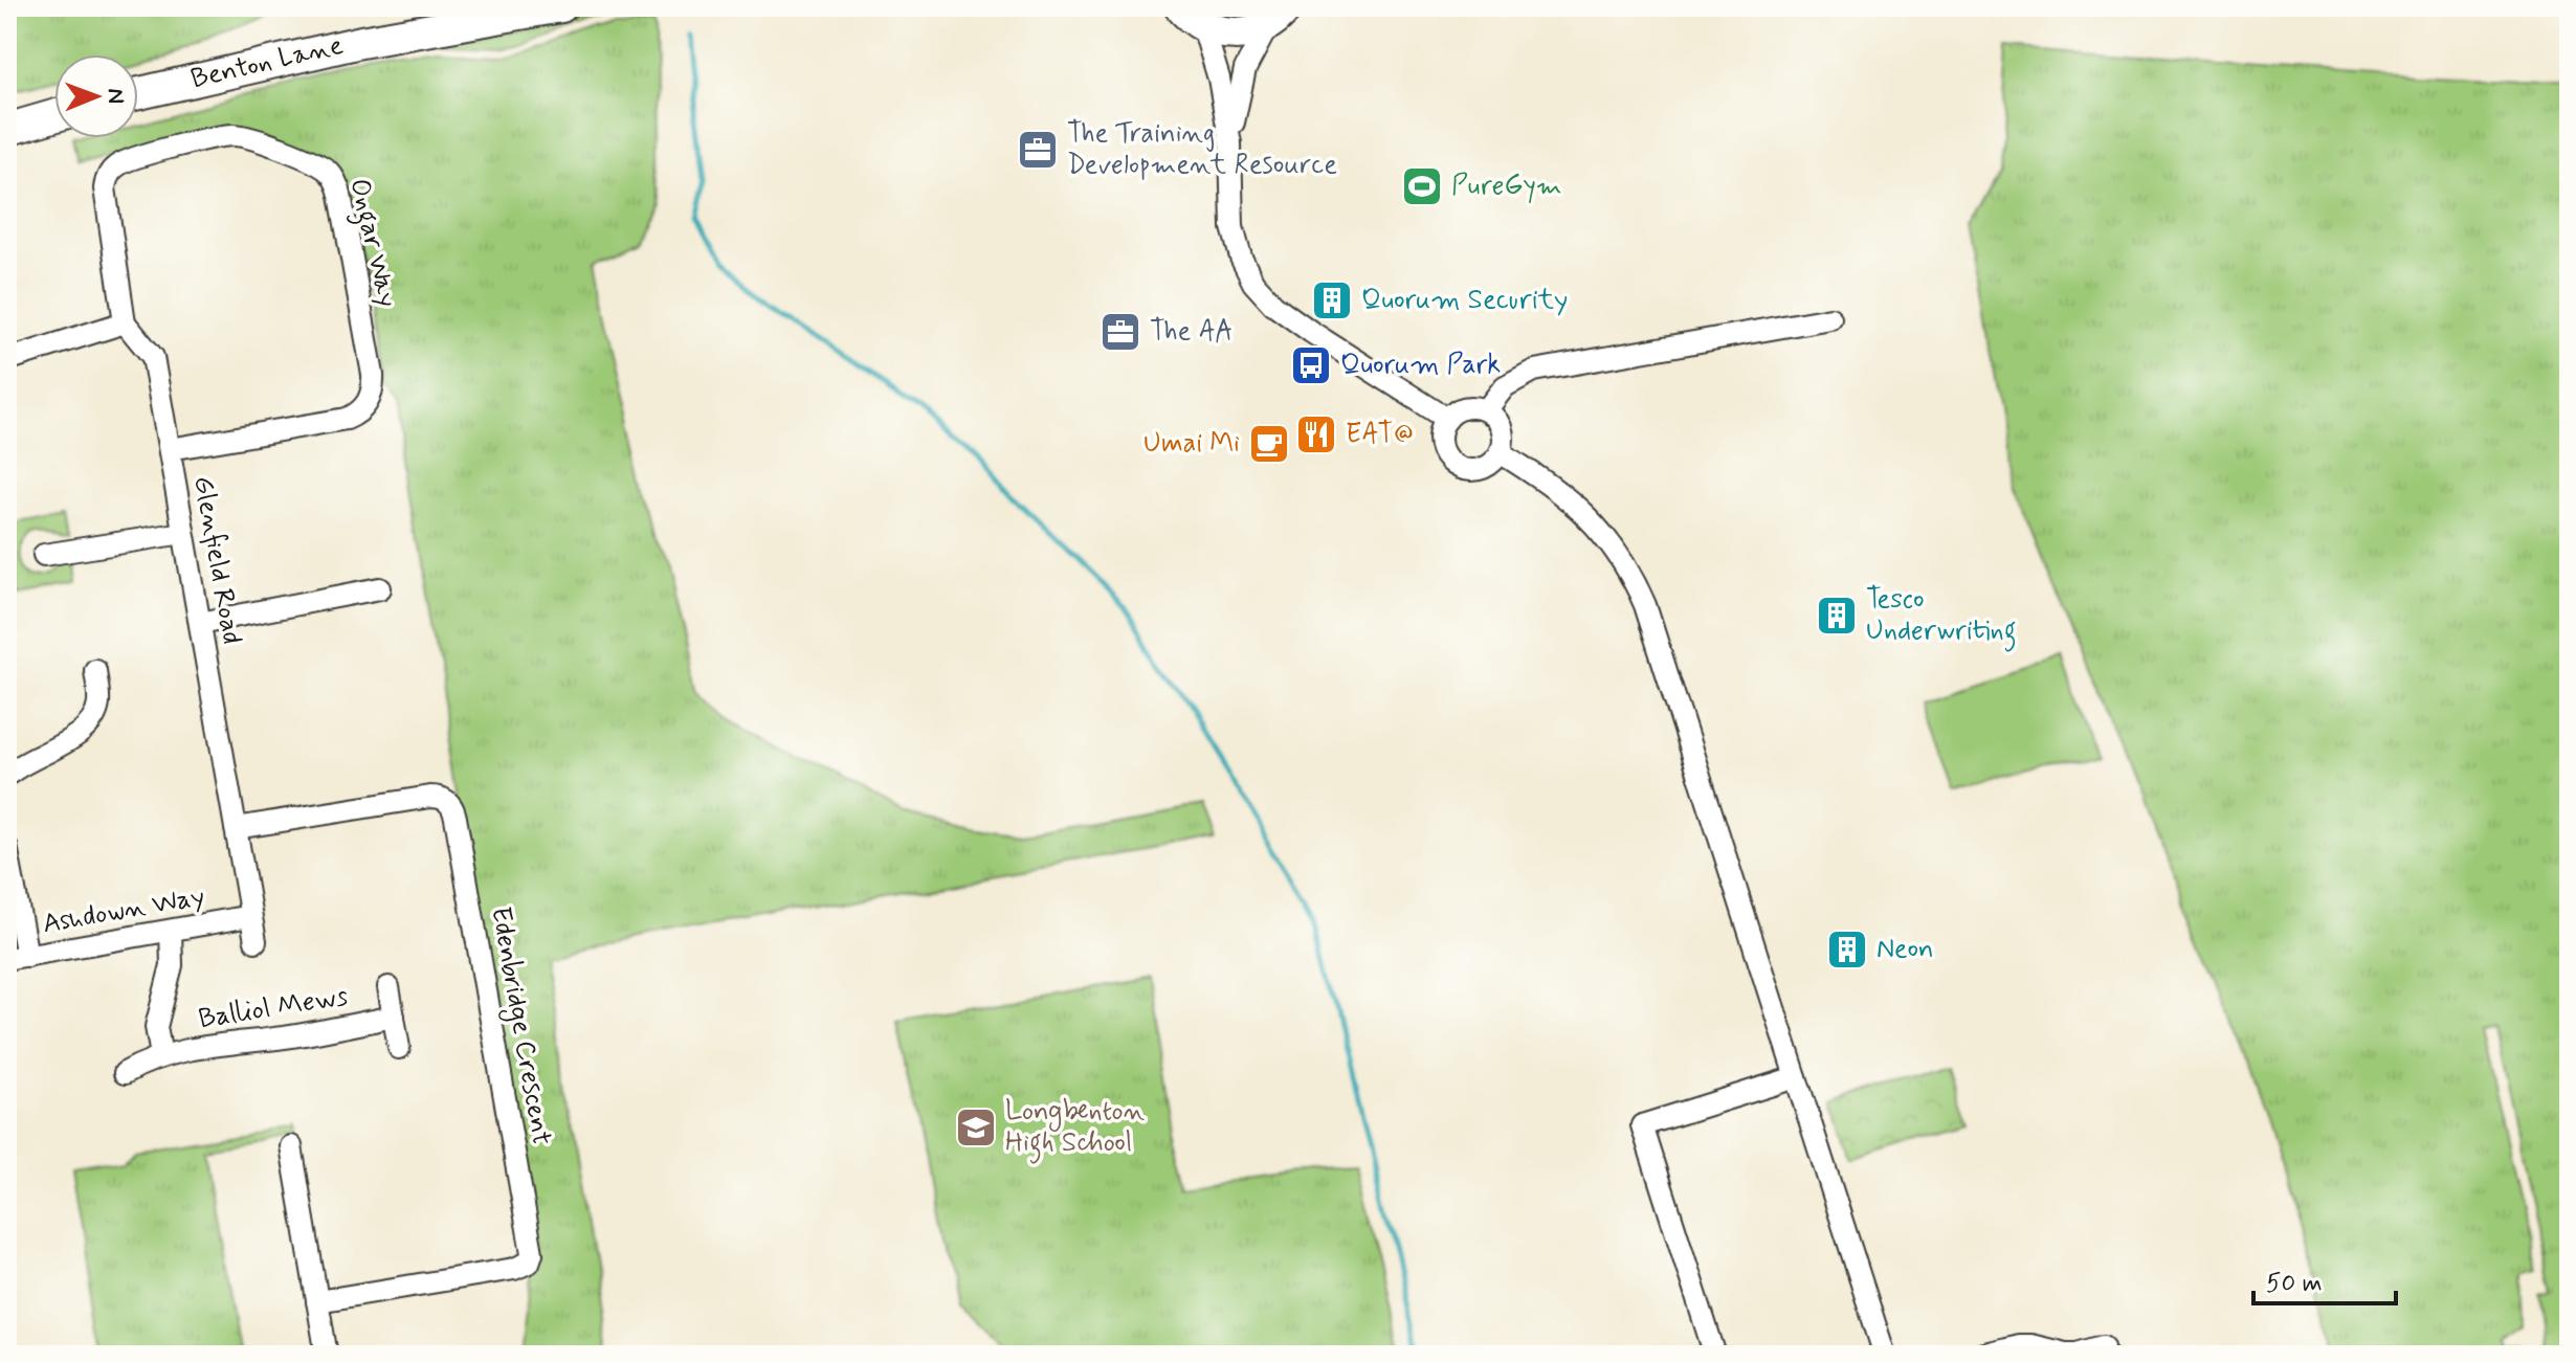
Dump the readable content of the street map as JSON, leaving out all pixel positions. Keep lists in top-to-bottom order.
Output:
{
  "streets": {
    "main road": ["Benton Lane"],
    "street": [
      "Ongar Way",
      "Glenfield Road",
      "Ashdown Way",
      "Balliol Mews",
      "Edenbridge Crescent"
    ]
  },
  "crossings": [
    ["Ongar Way", "Glenfield Road"],
    ["Glenfield Road", "Ashdown Way"],
    ["Glenfield Road", "Edenbridge Crescent"],
    ["Ashdown Way", "Balliol Mews"]
  ],
  "places": {
    "office": ["The Training Development Resource", "The AA"],
    "sports": ["PureGym"],
    "building": ["Quorum Security", "Tesco Underwriting", "Neon"],
    "bus stop": ["Quorum Park"],
    "restaurant": ["EAT@"],
    "cafe": ["Umai Mi"],
    "school or university": ["Longbenton High School"]
  },
  "scale_bar": "50 m",
  "north": "right"
}
